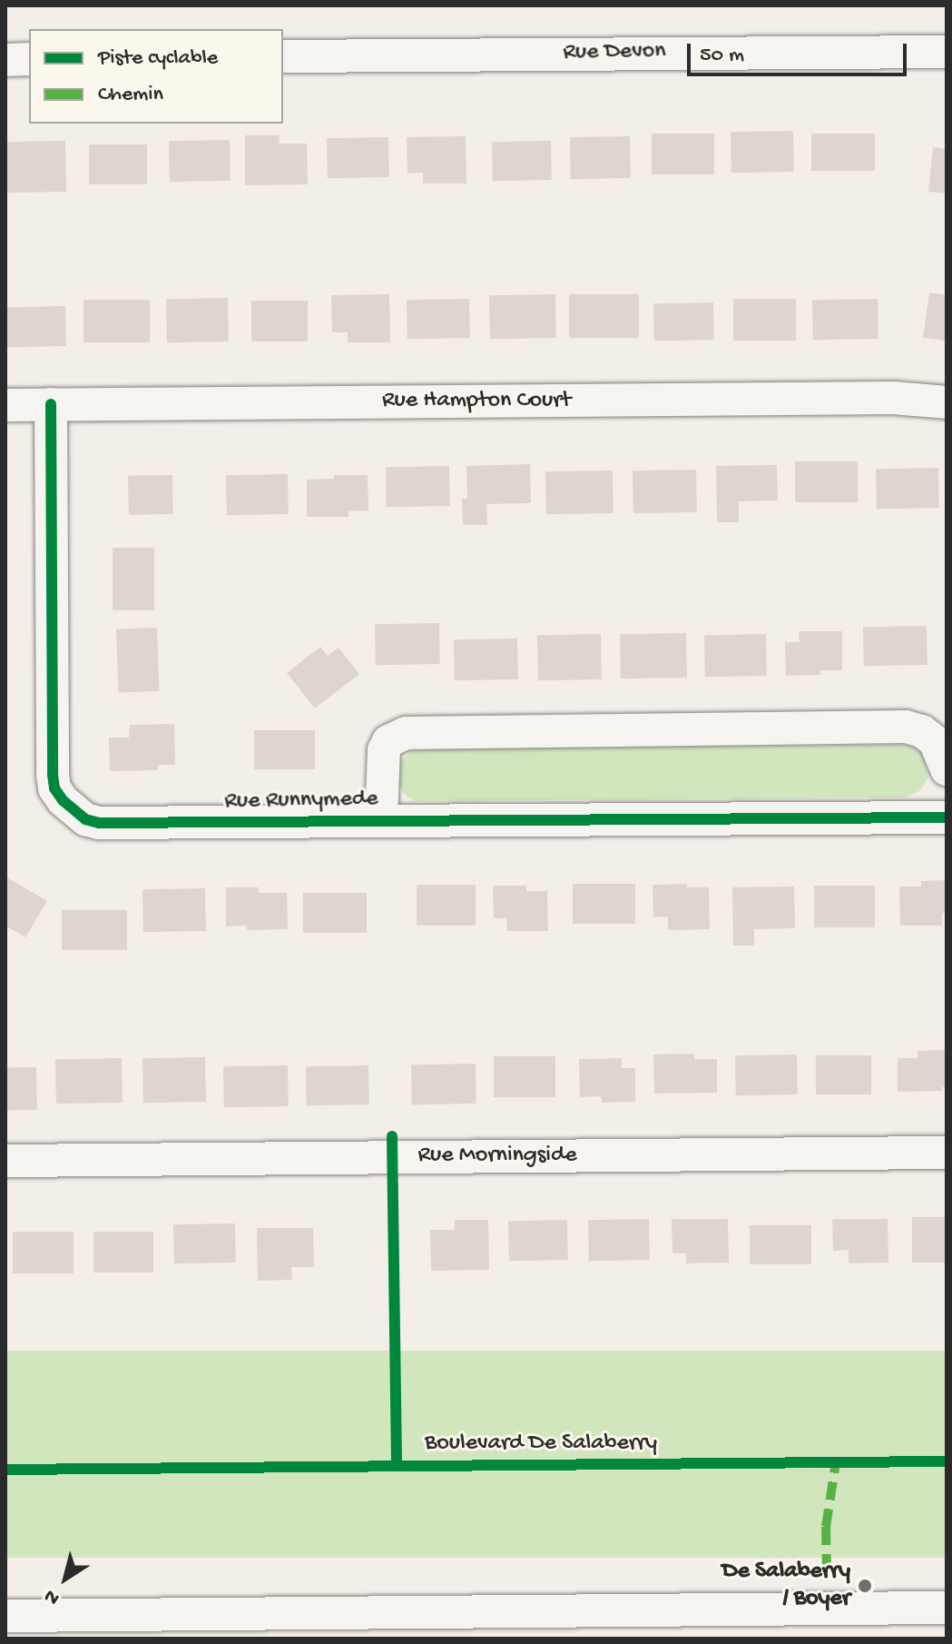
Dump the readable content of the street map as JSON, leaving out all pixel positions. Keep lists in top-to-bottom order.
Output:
{
  "streets": {
    "street": [
      "Rue Devon",
      "Rue Hampton Court",
      "Rue Runnymede",
      "Rue Morningside"
    ],
    "cycle path": ["Boulevard De Salaberry"]
  },
  "crossings": [
    ["Rue Hampton Court", "Rue Runnymede"]
  ],
  "places": ["De Salaberry / Boyer"],
  "legend": ["Piste cyclable", "Chemin"],
  "scale_bar": "50 m",
  "north": "bottom left"
}
